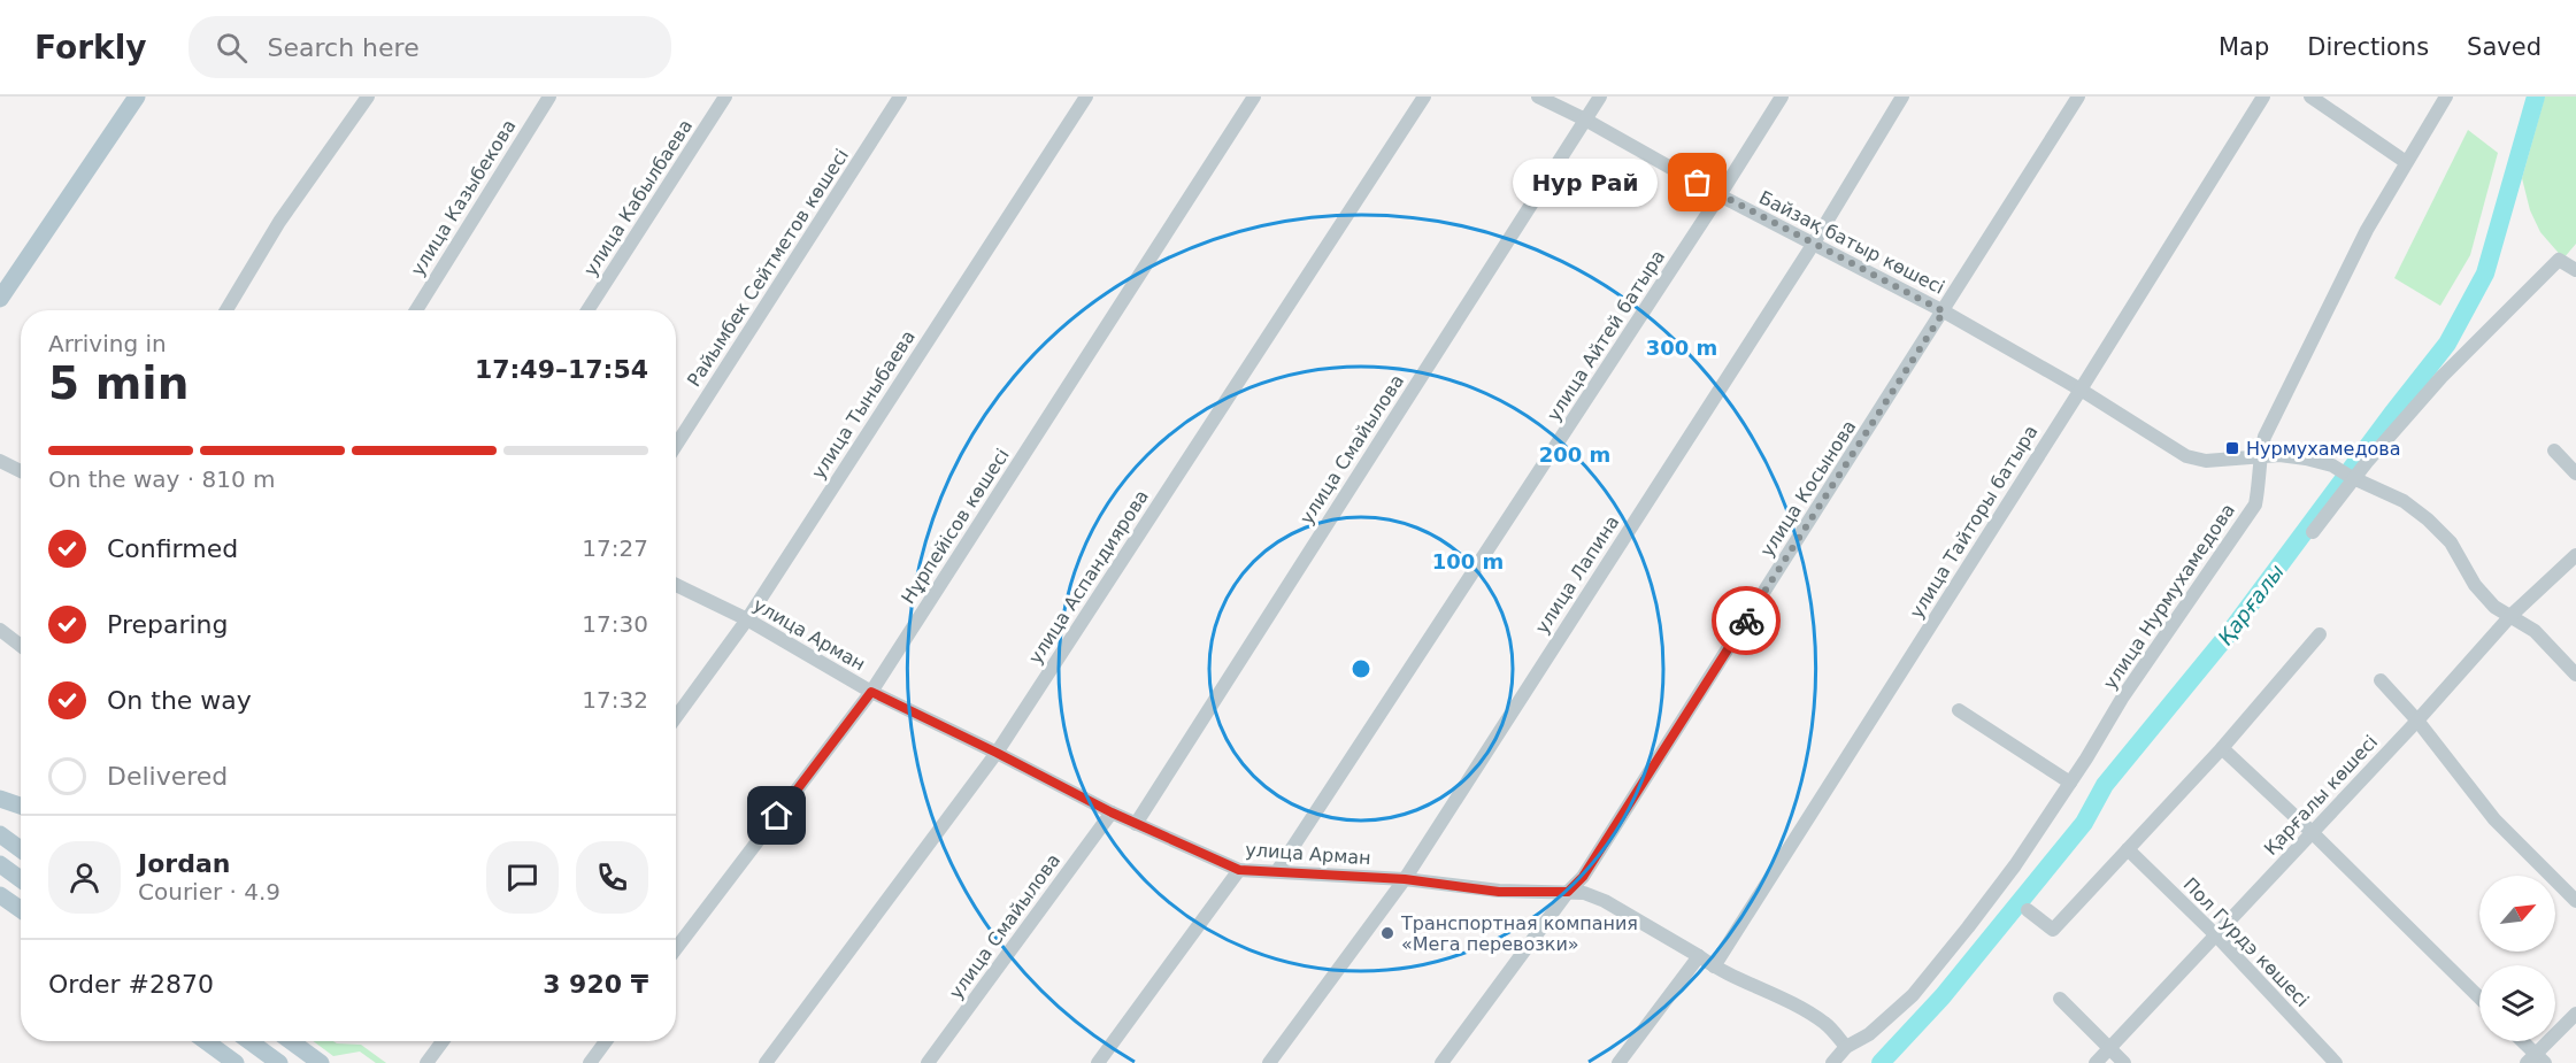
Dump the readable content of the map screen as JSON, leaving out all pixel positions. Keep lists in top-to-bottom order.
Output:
{
  "streets": {
    "street": [
      "улица Казыбекова",
      "улица Кабылбаева",
      "Байзақ батыр көшесі",
      "Райымбек Сейтметов көшесі",
      "улица Айтей батыра",
      "улица Тыныбаева",
      "улица Смайылова",
      "улица Косынова",
      "улица Тайторы батыра",
      "Нұрпейісов көшесі",
      "улица Лапина",
      "улица Аспандиярова",
      "улица Нурмухамедова",
      "улица Арман",
      "Қарғалы көшесі",
      "Пол Гурдэ көшесі"
    ]
  },
  "crossings": [
    ["Байзақ батыр көшесі", "улица Айтей батыра"],
    ["Байзақ батыр көшесі", "улица Смайылова"],
    ["Байзақ батыр көшесі", "улица Косынова"],
    ["Байзақ батыр көшесі", "улица Тайторы батыра"],
    ["Байзақ батыр көшесі", "улица Лапина"],
    ["Байзақ батыр көшесі", "улица Нурмухамедова"],
    ["улица Айтей батыра", "улица Арман"],
    ["улица Тыныбаева", "улица Арман"],
    ["улица Смайылова", "улица Арман"],
    ["улица Косынова", "улица Арман"],
    ["улица Тайторы батыра", "улица Арман"],
    ["Нұрпейісов көшесі", "улица Арман"],
    ["улица Лапина", "улица Арман"],
    ["улица Аспандиярова", "улица Арман"],
    ["улица Нурмухамедова", "улица Арман"],
    ["Қарғалы көшесі", "Пол Гурдэ көшесі"]
  ],
  "water": ["Қарғалы"],
  "places": {
    "other": ["Нур Рай", "Транспортная компания «Мега перевозки»"],
    "transit": ["Нурмухамедова"]
  },
  "north": "top right",
  "page": {
    "header": "Forkly",
    "search": "Search here",
    "nav": ["Map", "Directions", "Saved"],
    "bubble": "Нур Рай",
    "heading": ["5 min", "Arriving in", "17:49–17:54"],
    "panel": [
      "Jordan",
      "Courier · 4.9",
      "Order #2870",
      "3 920 ₸"
    ],
    "bar": "On the way · 810 m",
    "list": [
      ["Confirmed", "17:27"],
      ["Preparing", "17:30"],
      ["On the way", "17:32"],
      "Delivered"
    ]
  },
  "rings": ["300 m", "200 m", "100 m"]
}
